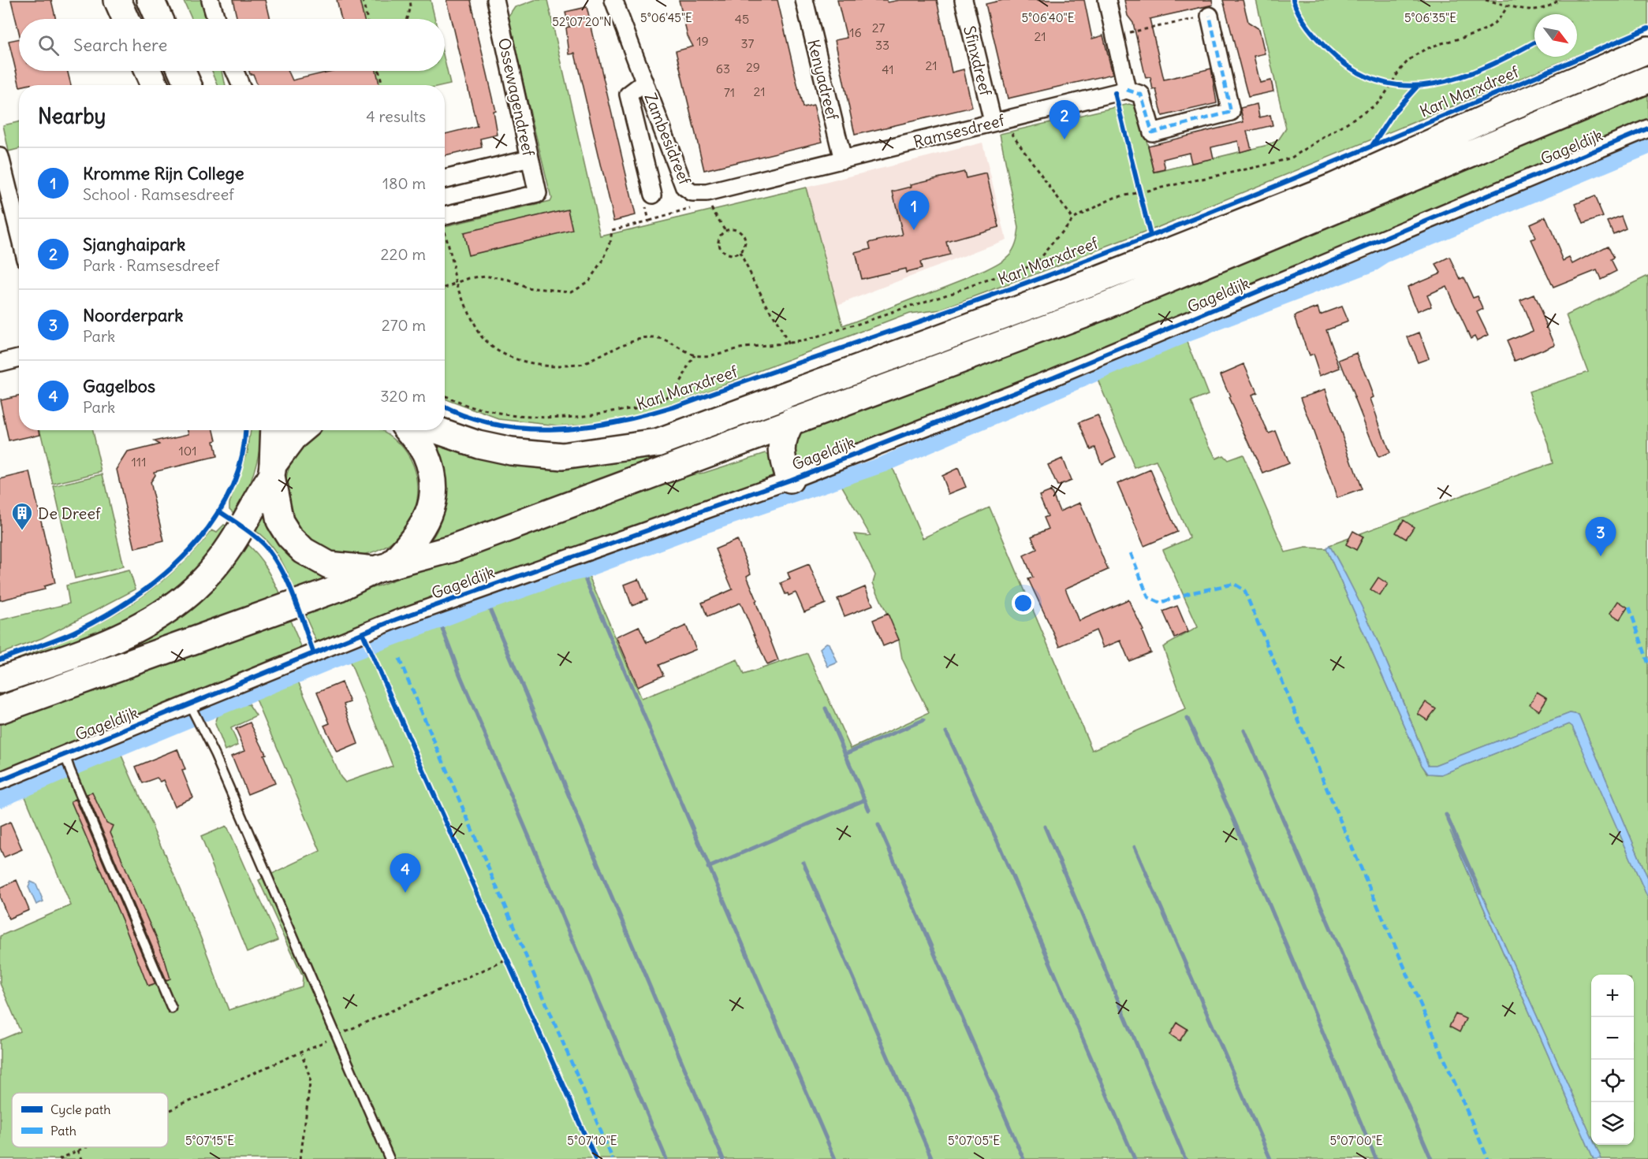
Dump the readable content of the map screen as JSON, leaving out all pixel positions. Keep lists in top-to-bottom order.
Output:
{
  "streets": {
    "main road": ["Karl Marxdreef"],
    "street": [
      "Sfinxdreef",
      "Kenyadreef",
      "Ossewagendreef",
      "Ramsesdreef",
      "Zambesidreef",
      "Gageldijk"
    ]
  },
  "crossings": [
    ["Sfinxdreef", "Ramsesdreef"],
    ["Kenyadreef", "Ramsesdreef"],
    ["Ramsesdreef", "Zambesidreef"]
  ],
  "places": {
    "building": ["De Dreef"]
  },
  "house_numbers": [
    "45",
    "27",
    "16",
    "21",
    "19",
    "37",
    "33",
    "21",
    "29",
    "63",
    "41",
    "21",
    "71",
    "101",
    "111"
  ],
  "legend": ["Cycle path", "Path"],
  "north": "bottom right",
  "page": {
    "search": "Search here",
    "heading": ["Nearby", "4 results"],
    "pins": [
      "2",
      "1",
      "3",
      "4"
    ],
    "list": [
      {
        "mark": "1",
        "name": "Kromme Rijn College",
        "note": "School · Ramsesdreef",
        "value": "180 m"
      },
      {
        "mark": "2",
        "name": "Sjanghaipark",
        "note": "Park · Ramsesdreef",
        "value": "220 m"
      },
      {
        "mark": "3",
        "name": "Noorderpark",
        "note": "Park",
        "value": "270 m"
      },
      {
        "mark": "4",
        "name": "Gagelbos",
        "note": "Park",
        "value": "320 m"
      }
    ],
    "map_buttons": ["+", "−"]
  },
  "coordinates": [
    "5°06'45\"E",
    "5°06'40\"E",
    "5°06'35\"E",
    "52°07'20\"N",
    "5°07'15\"E",
    "5°07'10\"E",
    "5°07'05\"E",
    "5°07'00\"E"
  ]
}
